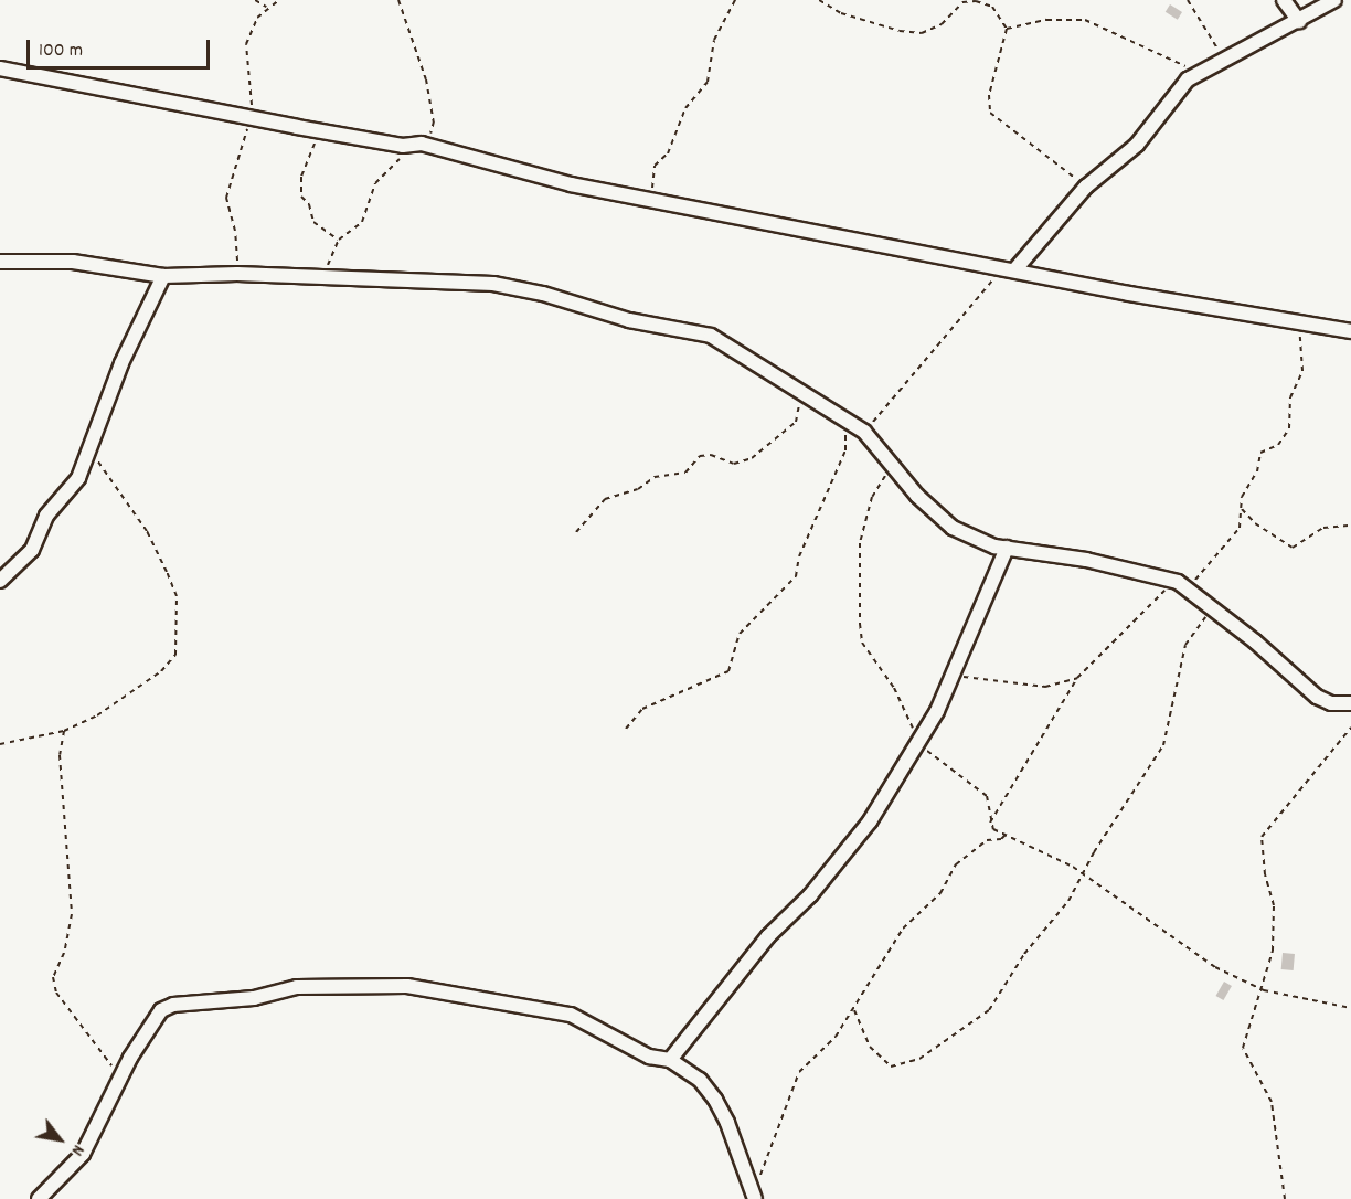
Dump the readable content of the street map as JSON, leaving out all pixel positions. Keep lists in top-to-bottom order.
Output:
{
  "scale_bar": "100 m",
  "north": "bottom right"
}
